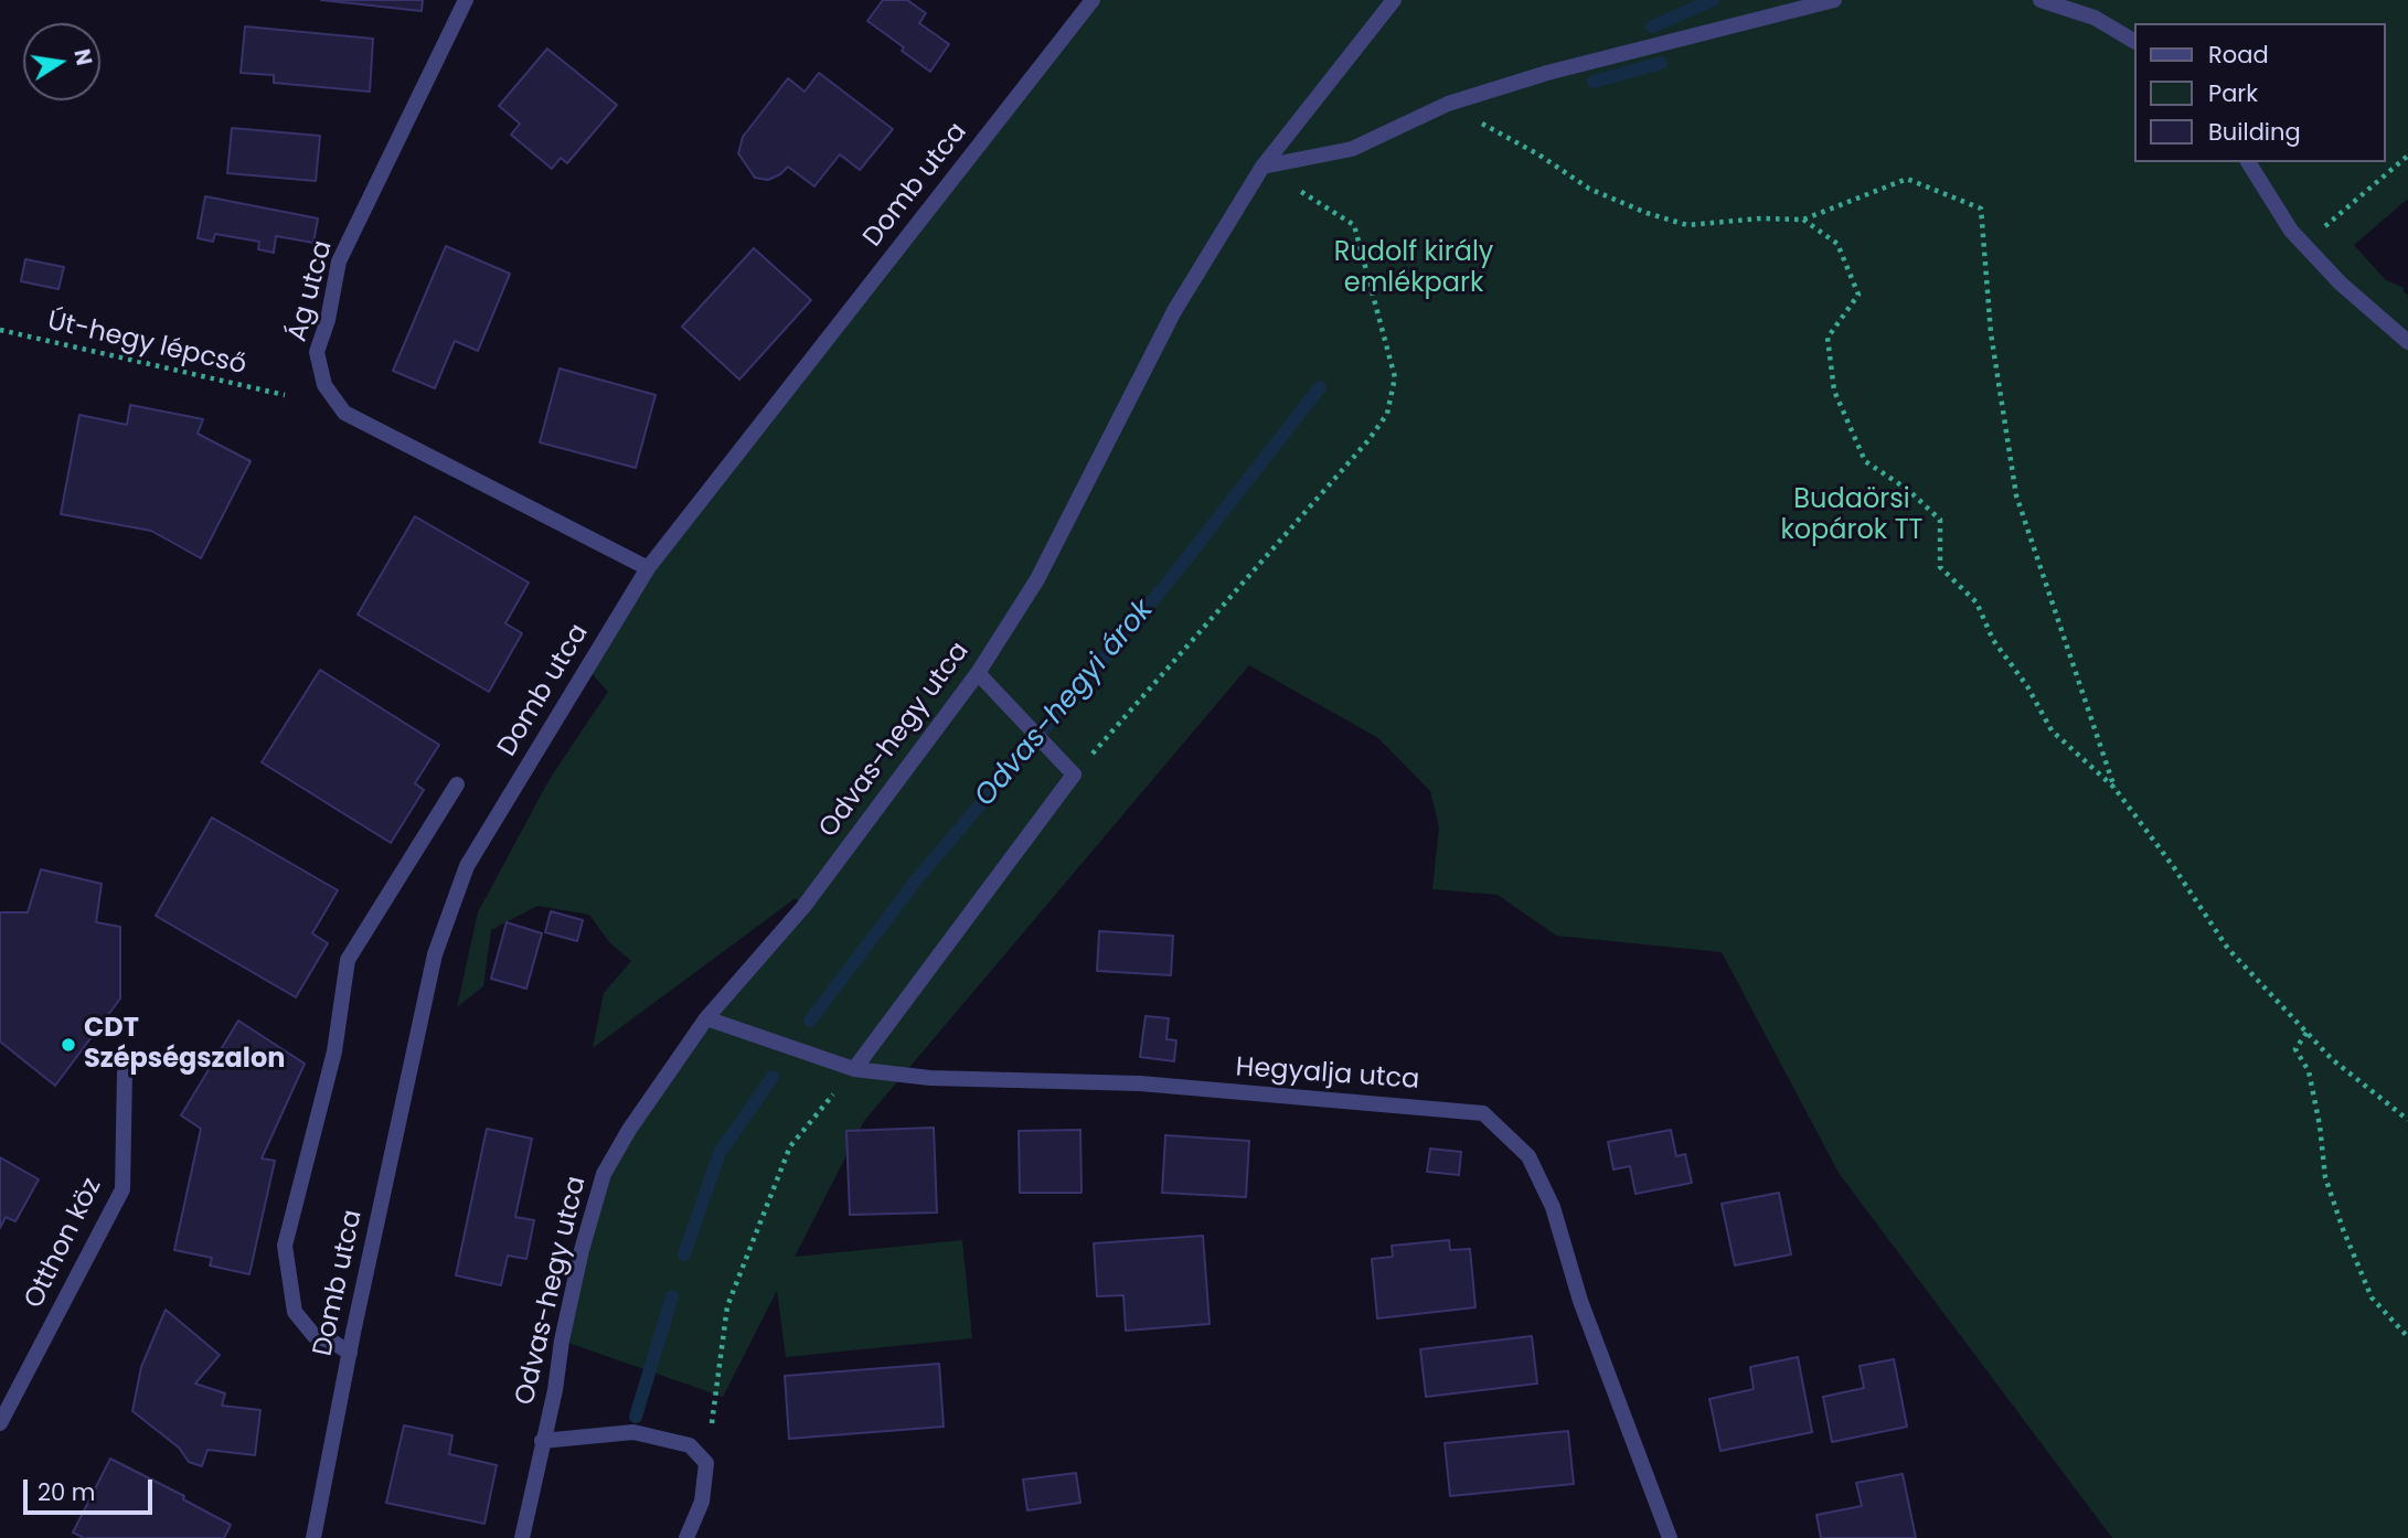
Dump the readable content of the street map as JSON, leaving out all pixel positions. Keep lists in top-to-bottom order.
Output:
{
  "streets": {
    "street": [
      "Domb utca",
      "Ág utca",
      "Odvas-hegy utca",
      "Hegyalja utca",
      "Otthon köz"
    ],
    "path": ["Út-hegy lépcső"]
  },
  "crossings": [
    ["Domb utca", "Ág utca"],
    ["Odvas-hegy utca", "Hegyalja utca"]
  ],
  "water": ["Odvas-hegyi árok"],
  "parks": ["Rudolf király emlékpark", "Budaörsi kopárok TT"],
  "places": ["CDT Szépségszalon"],
  "legend": ["Road", "Park", "Building"],
  "scale_bar": "20 m",
  "north": "right"
}
